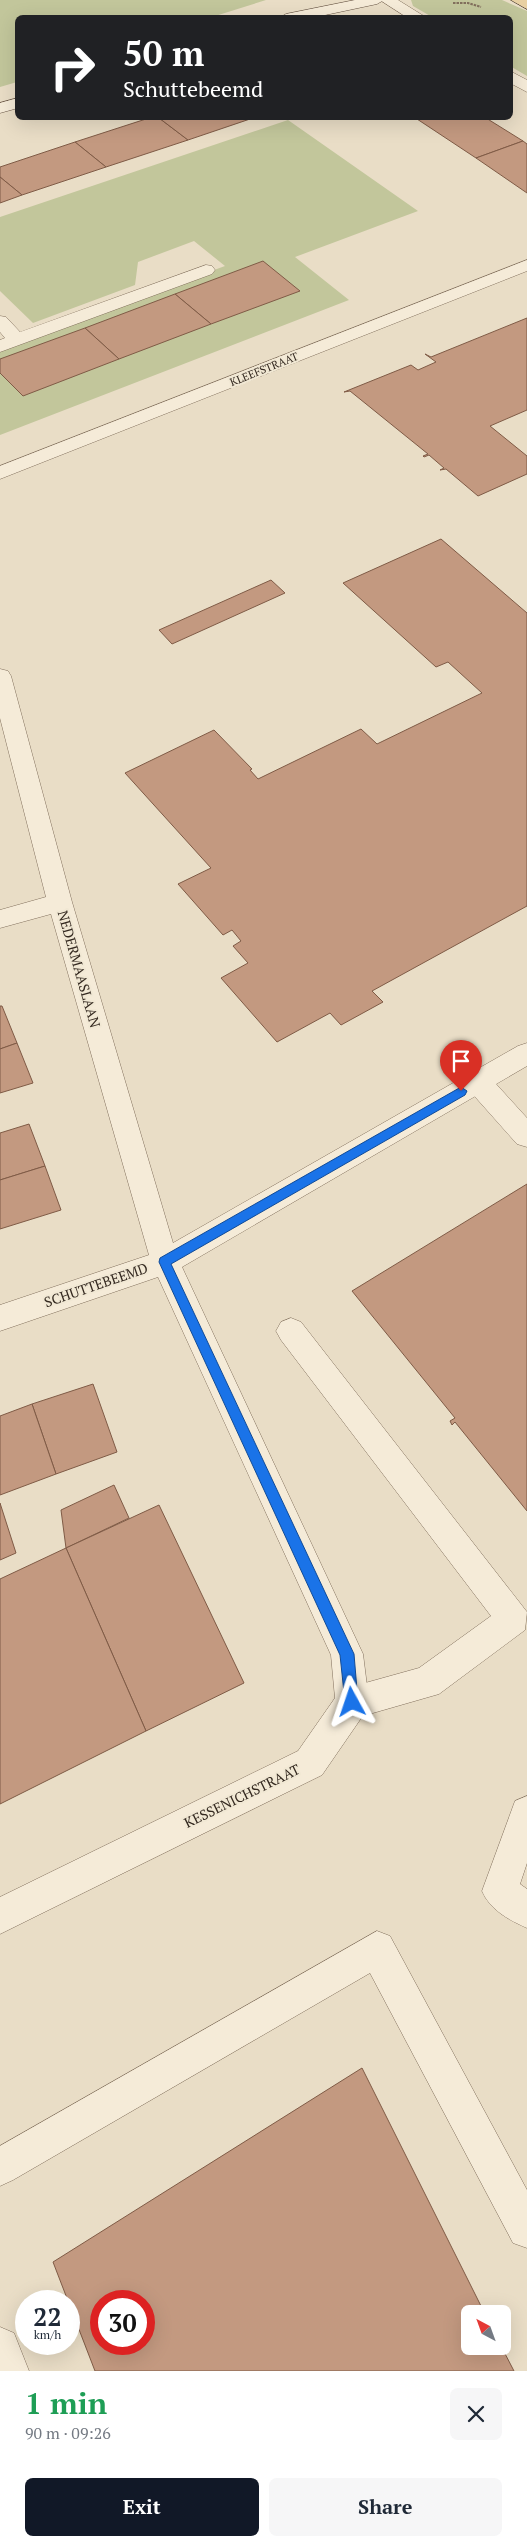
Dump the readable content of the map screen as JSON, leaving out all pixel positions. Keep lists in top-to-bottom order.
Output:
{
  "streets": {
    "street": [
      "KLEEFSTRAAT",
      "NEDERMAASLAAN",
      "SCHUTTEBEEMD",
      "KESSENICHSTRAAT"
    ]
  },
  "crossings": [
    ["NEDERMAASLAAN", "SCHUTTEBEEMD"]
  ],
  "north": "top left",
  "page": {
    "turn": ["50 m", "Schuttebeemd"],
    "speed": "22 km/h",
    "limit": "30",
    "heading": ["1 min", "90 m · 09:26"],
    "buttons": ["Exit", "Share"]
  }
}
